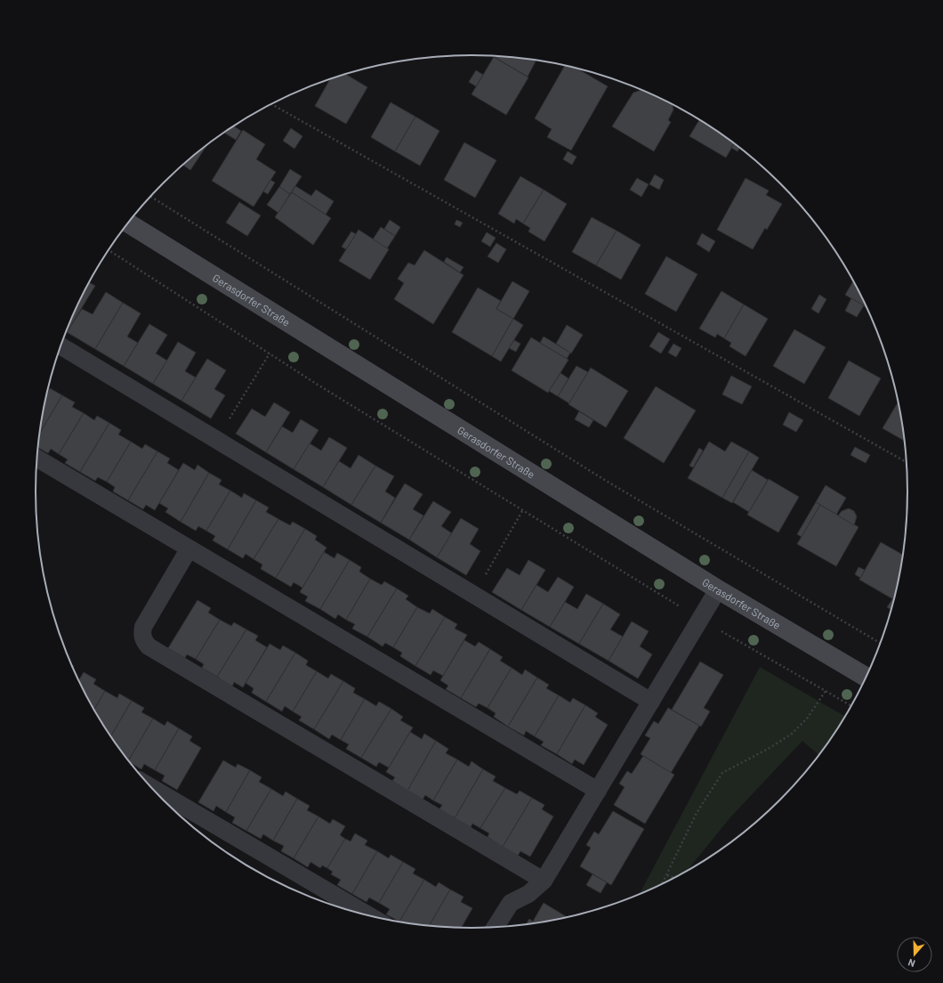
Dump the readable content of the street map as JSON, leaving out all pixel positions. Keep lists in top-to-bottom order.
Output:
{
  "streets": {
    "main road": ["Gerasdorfer Straße"]
  },
  "north": "bottom"
}
